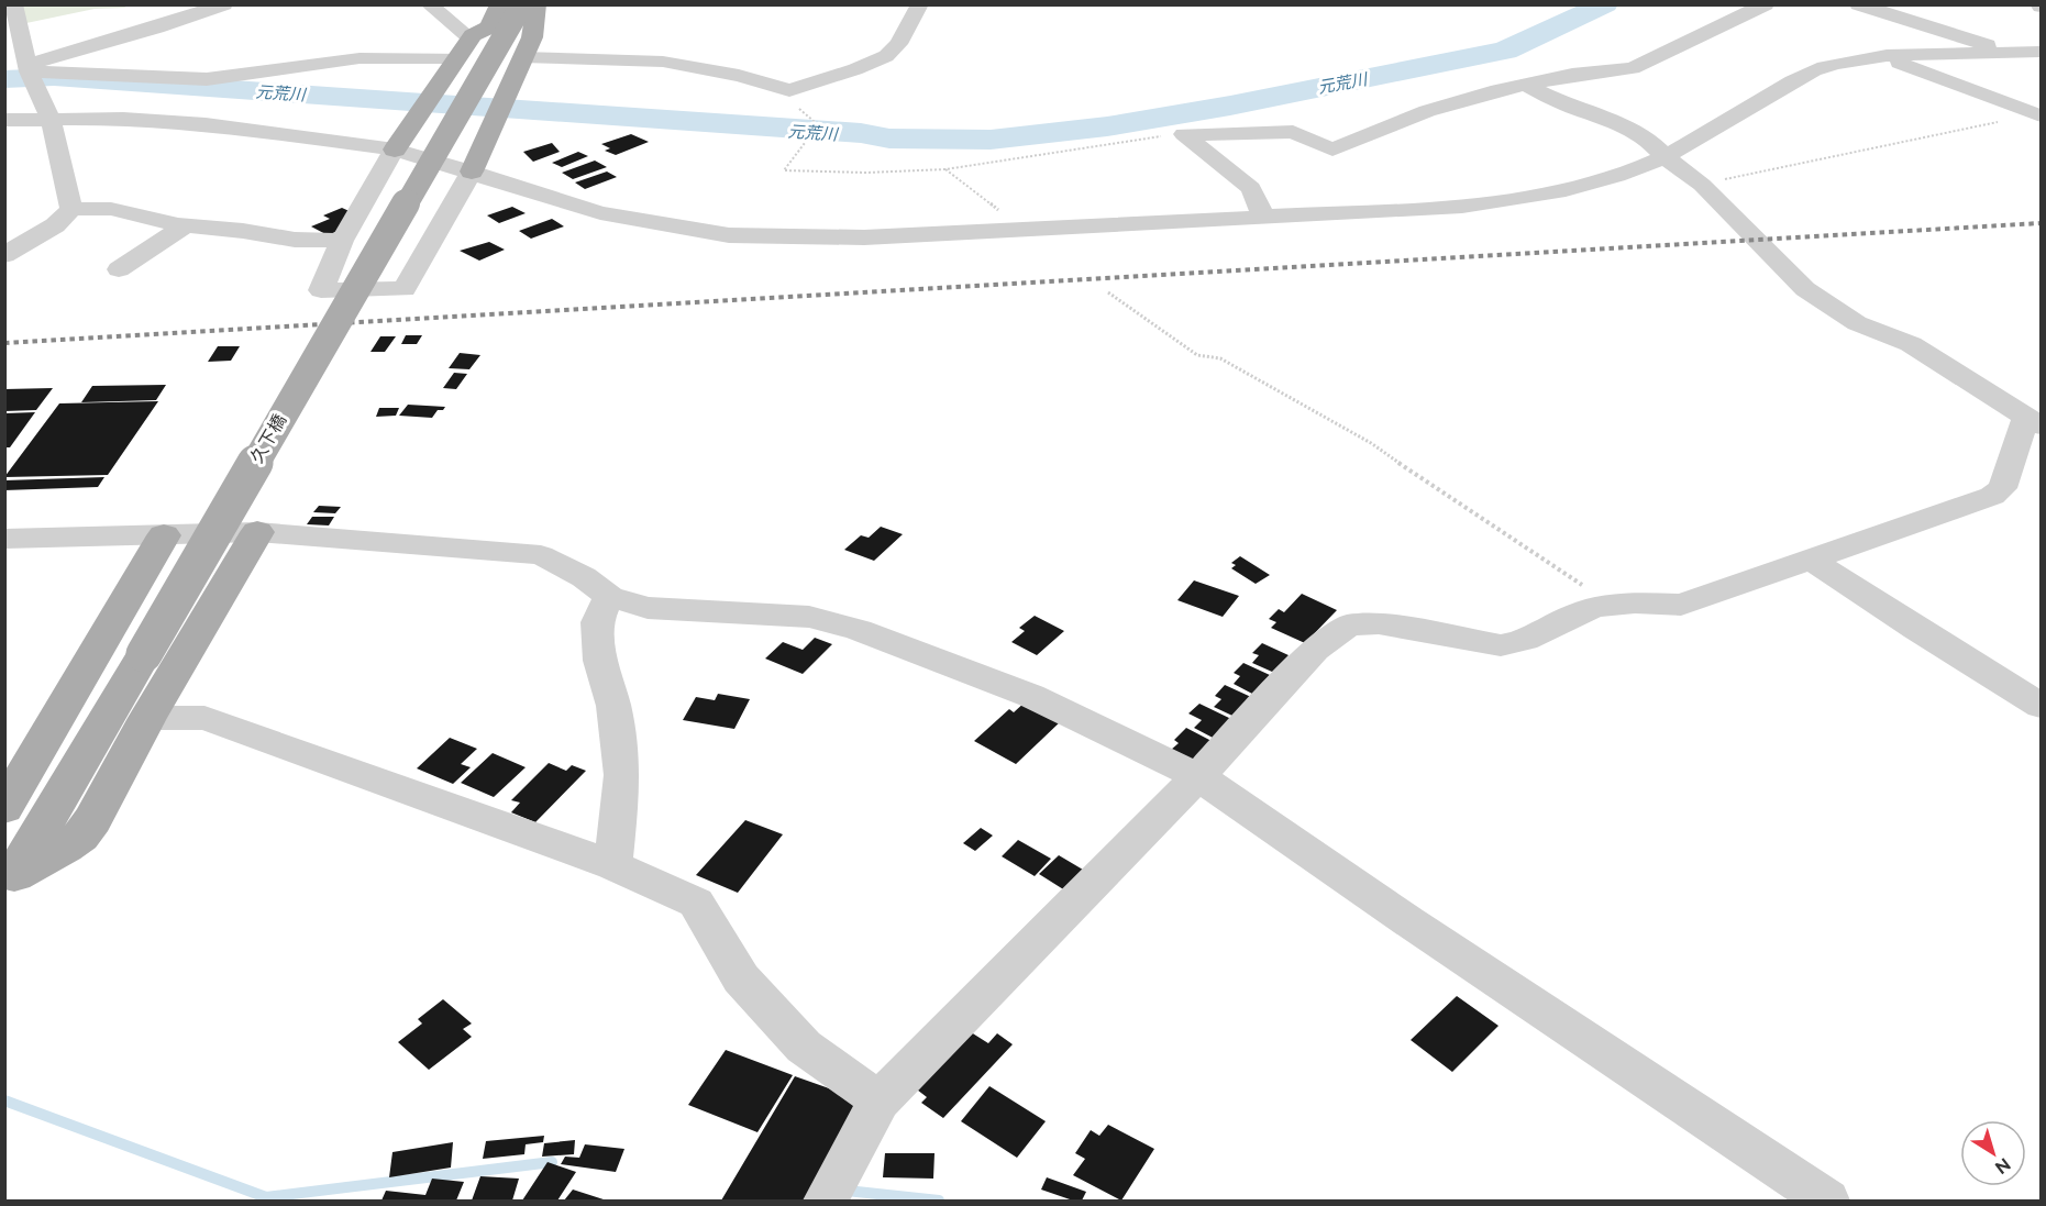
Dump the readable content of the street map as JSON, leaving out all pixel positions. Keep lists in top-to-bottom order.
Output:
{
  "streets": {
    "main road": ["久下橋"]
  },
  "water": ["元荒川"],
  "north": "bottom right"
}
